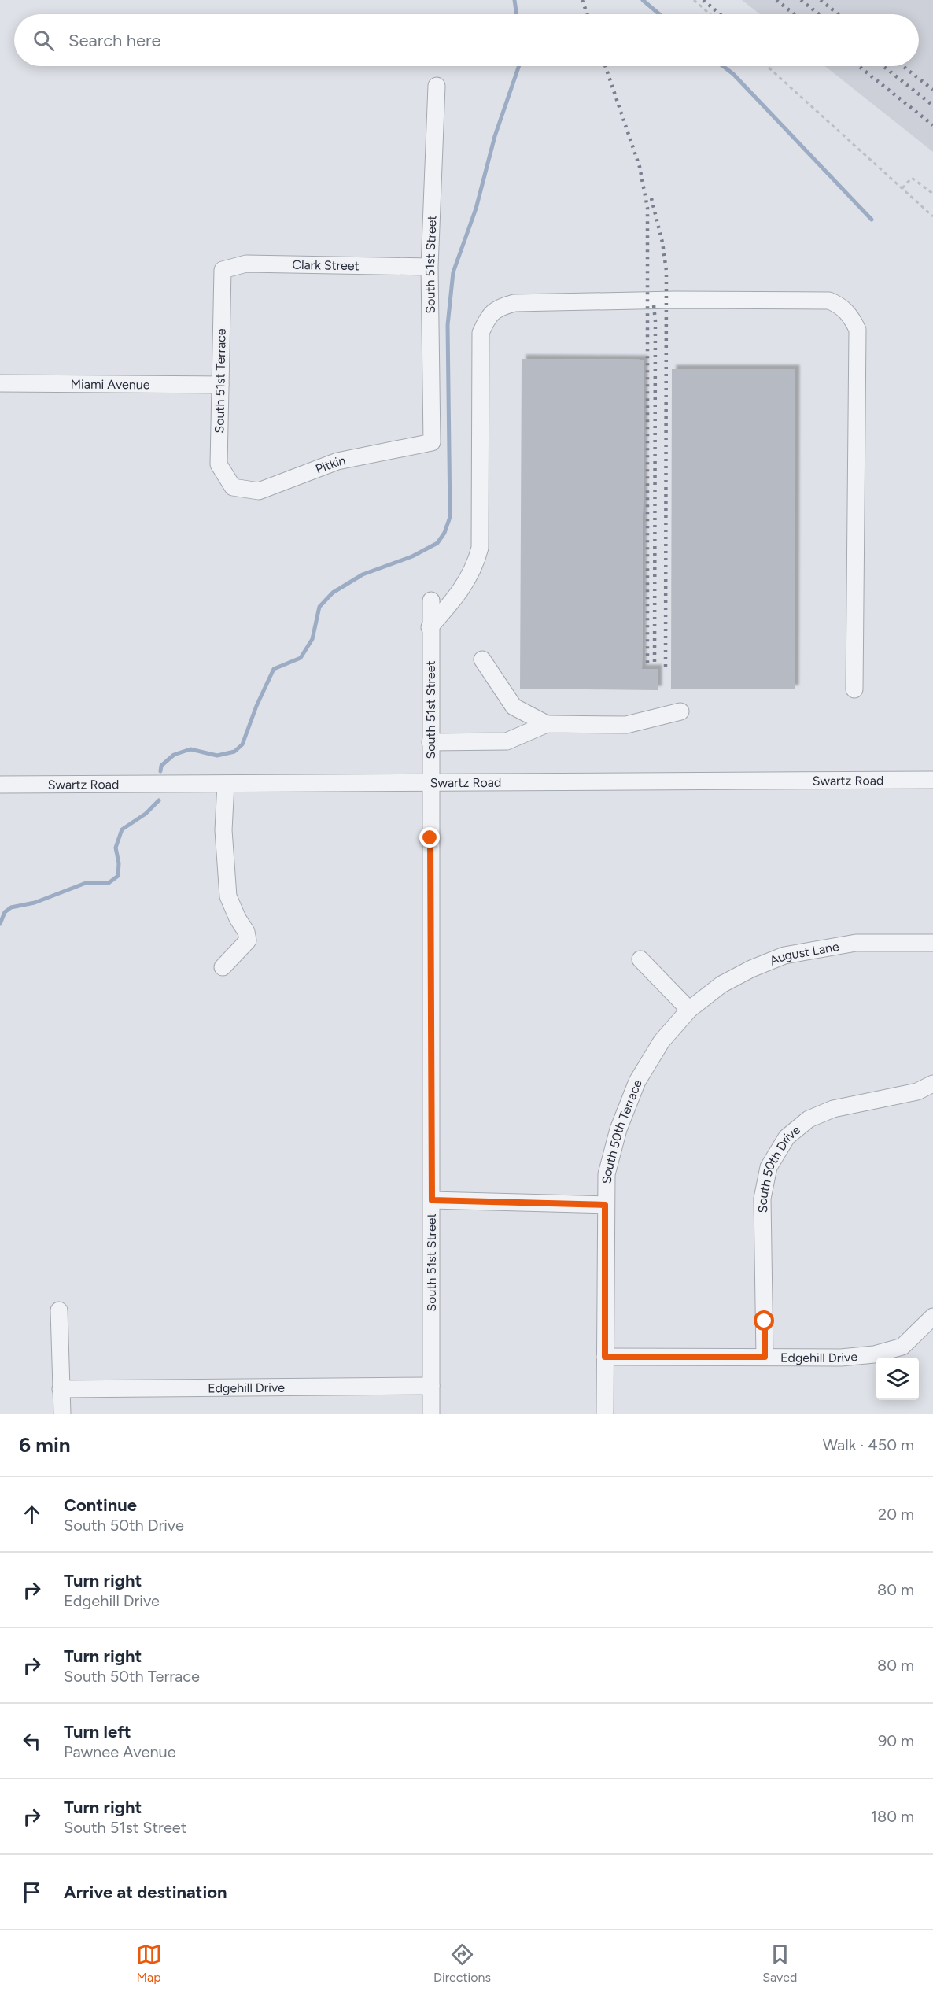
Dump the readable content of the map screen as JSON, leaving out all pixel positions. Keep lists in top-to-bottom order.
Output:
{
  "streets": {
    "street": [
      "South 51st Street",
      "Clark Street",
      "South 51st Terrace",
      "Miami Avenue",
      "Pitkin",
      "Swartz Road",
      "August Lane",
      "South 50th Terrace",
      "South 50th Drive",
      "Edgehill Drive"
    ]
  },
  "crossings": [
    ["South 51st Street", "Clark Street"],
    ["South 51st Street", "Pitkin"],
    ["South 51st Street", "Swartz Road"],
    ["South 51st Street", "Edgehill Drive"],
    ["Clark Street", "South 51st Terrace"],
    ["South 51st Terrace", "Miami Avenue"],
    ["South 51st Terrace", "Pitkin"],
    ["August Lane", "South 50th Terrace"],
    ["South 50th Terrace", "Edgehill Drive"],
    ["South 50th Drive", "Edgehill Drive"]
  ],
  "page": {
    "search": "Search here",
    "heading": ["6 min", "Walk · 450 m"],
    "list": [
      ["Continue", "South 50th Drive", "20 m"],
      ["Turn right", "Edgehill Drive", "80 m"],
      ["Turn right", "South 50th Terrace", "80 m"],
      ["Turn left", "Pawnee Avenue", "90 m"],
      ["Turn right", "South 51st Street", "180 m"],
      "Arrive at destination"
    ],
    "nav": ["Map", "Directions", "Saved"]
  }
}
